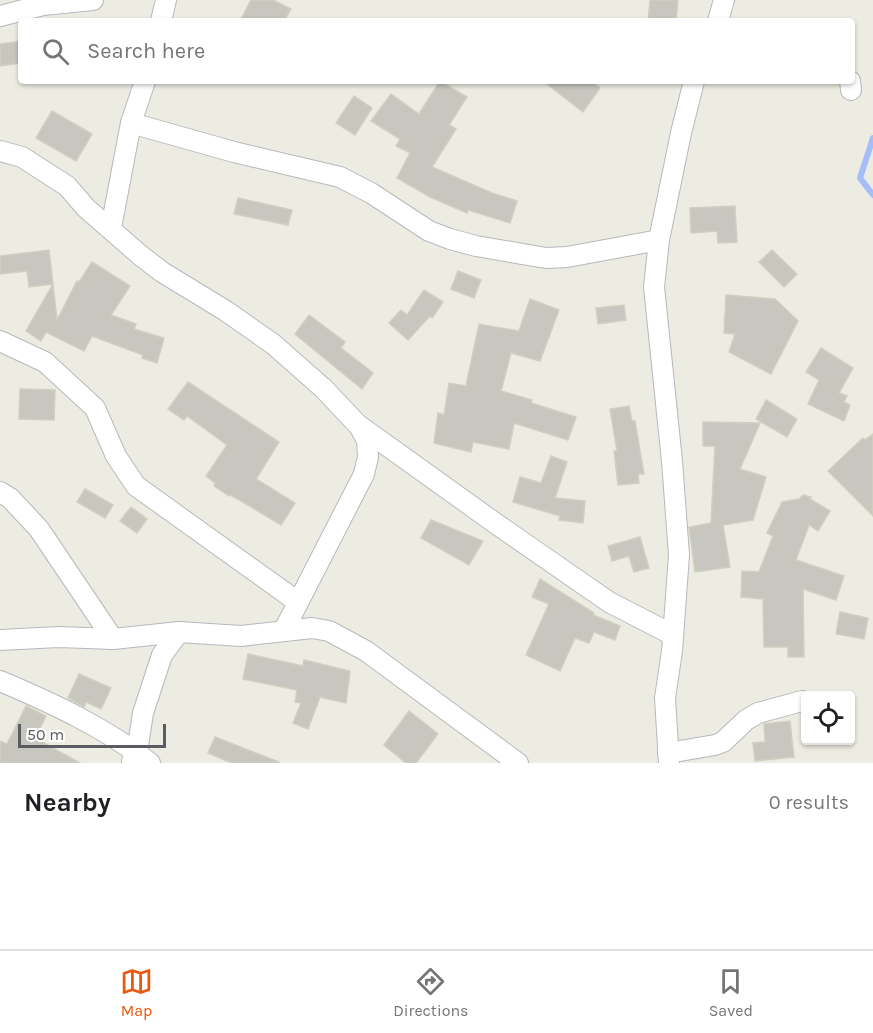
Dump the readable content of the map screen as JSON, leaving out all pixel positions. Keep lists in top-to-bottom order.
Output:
{
  "scale_bar": "50 m",
  "page": {
    "search": "Search here",
    "scale": "50 m",
    "heading": ["Nearby", "0 results"],
    "nav": ["Map", "Directions", "Saved"]
  }
}
